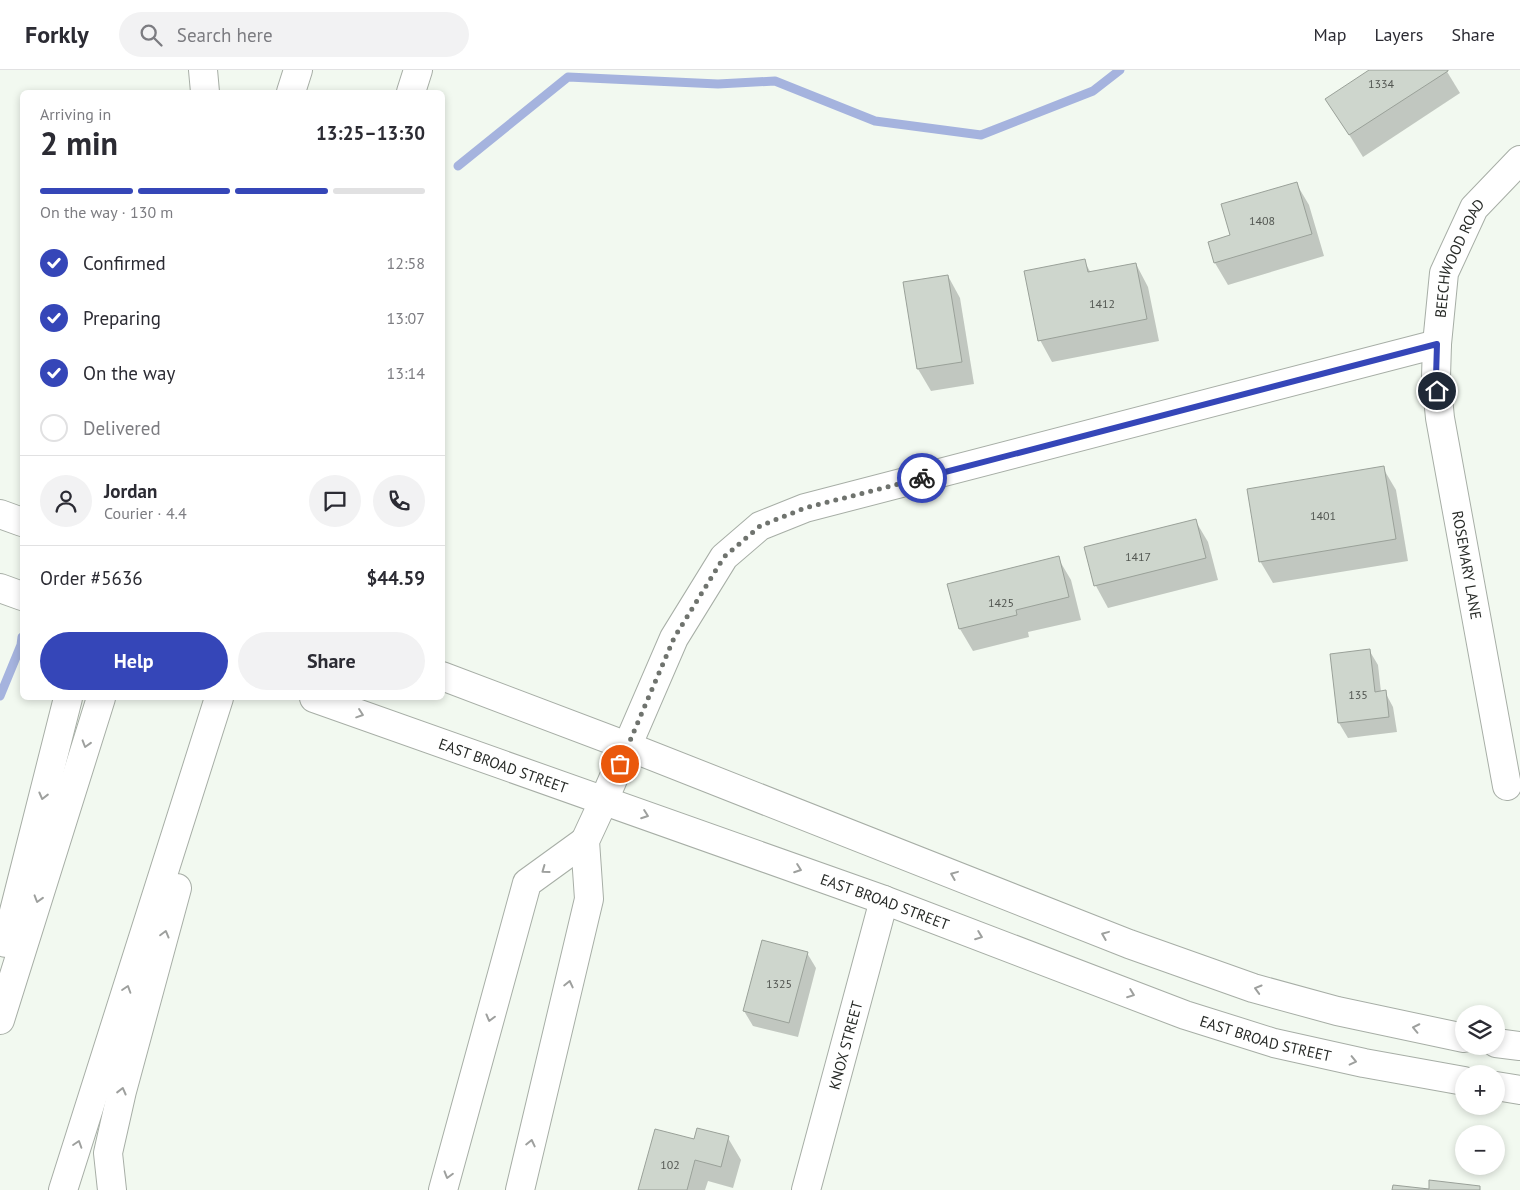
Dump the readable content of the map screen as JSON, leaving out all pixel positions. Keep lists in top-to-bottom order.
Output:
{
  "streets": {
    "main road": [
      "BEECHWOOD ROAD",
      "ROSEMARY LANE",
      "EAST BROAD STREET",
      "KNOX STREET"
    ]
  },
  "crossings": [
    ["BEECHWOOD ROAD", "ROSEMARY LANE"],
    ["EAST BROAD STREET", "KNOX STREET"]
  ],
  "house_numbers": [
    "1334",
    "1408",
    "1412",
    "1401",
    "1417",
    "1425",
    "135",
    "1325",
    "102"
  ],
  "page": {
    "header": "Forkly",
    "search": "Search here",
    "nav": ["Map", "Layers", "Share"],
    "heading": ["2 min", "Arriving in", "13:25–13:30"],
    "panel": [
      "Jordan",
      "Courier · 4.4",
      "Order #5636",
      "$44.59"
    ],
    "bar": "On the way · 130 m",
    "list": [
      ["Confirmed", "12:58"],
      ["Preparing", "13:07"],
      ["On the way", "13:14"],
      "Delivered"
    ],
    "buttons": ["Help", "Share"],
    "map_buttons": ["+", "−"]
  }
}
